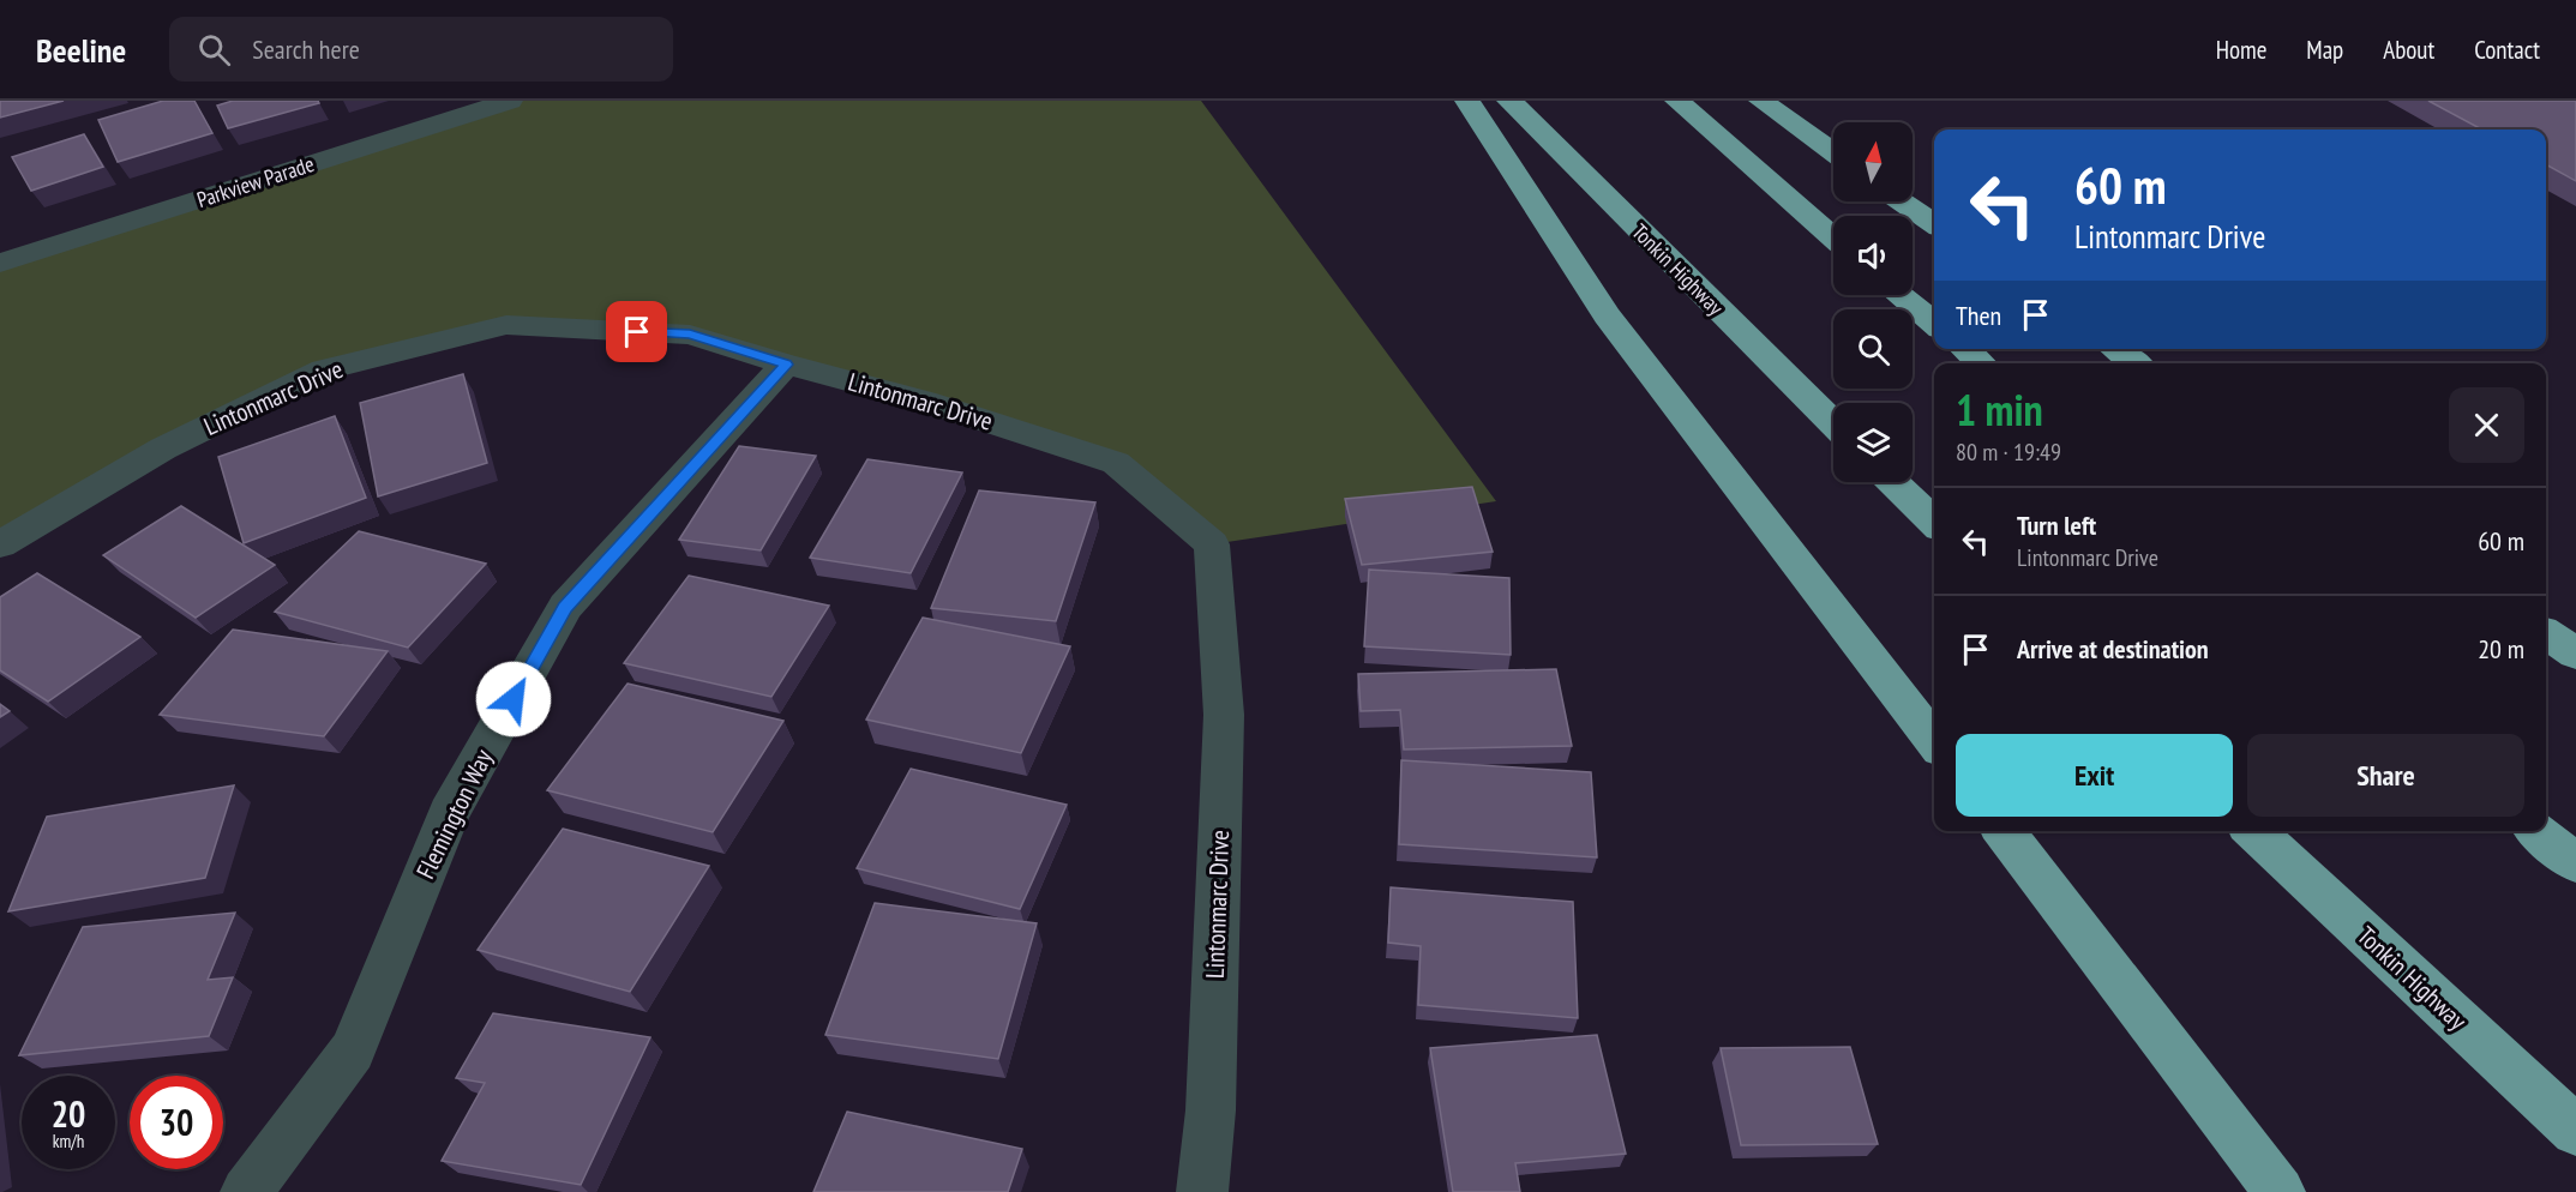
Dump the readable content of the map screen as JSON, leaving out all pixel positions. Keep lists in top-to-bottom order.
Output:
{
  "streets": {
    "highway": ["Tonkin Highway"],
    "street": ["Parkview Parade", "Lintonmarc Drive", "Flemington Way"]
  },
  "crossings": [
    ["Lintonmarc Drive", "Flemington Way"]
  ],
  "north": "top",
  "page": {
    "header": "Beeline",
    "search": "Search here",
    "nav": [
      "Home",
      "Map",
      "About",
      "Contact"
    ],
    "turn": ["60 m", "Lintonmarc Drive"],
    "then": "Then",
    "heading": ["1 min", "80 m · 19:49"],
    "list": [
      {
        "name": "Turn left",
        "note": "Lintonmarc Drive",
        "value": "60 m"
      },
      {
        "name": "Arrive at destination",
        "value": "20 m"
      }
    ],
    "buttons": ["Exit", "Share"],
    "speed": "20 km/h",
    "limit": "30"
  }
}
